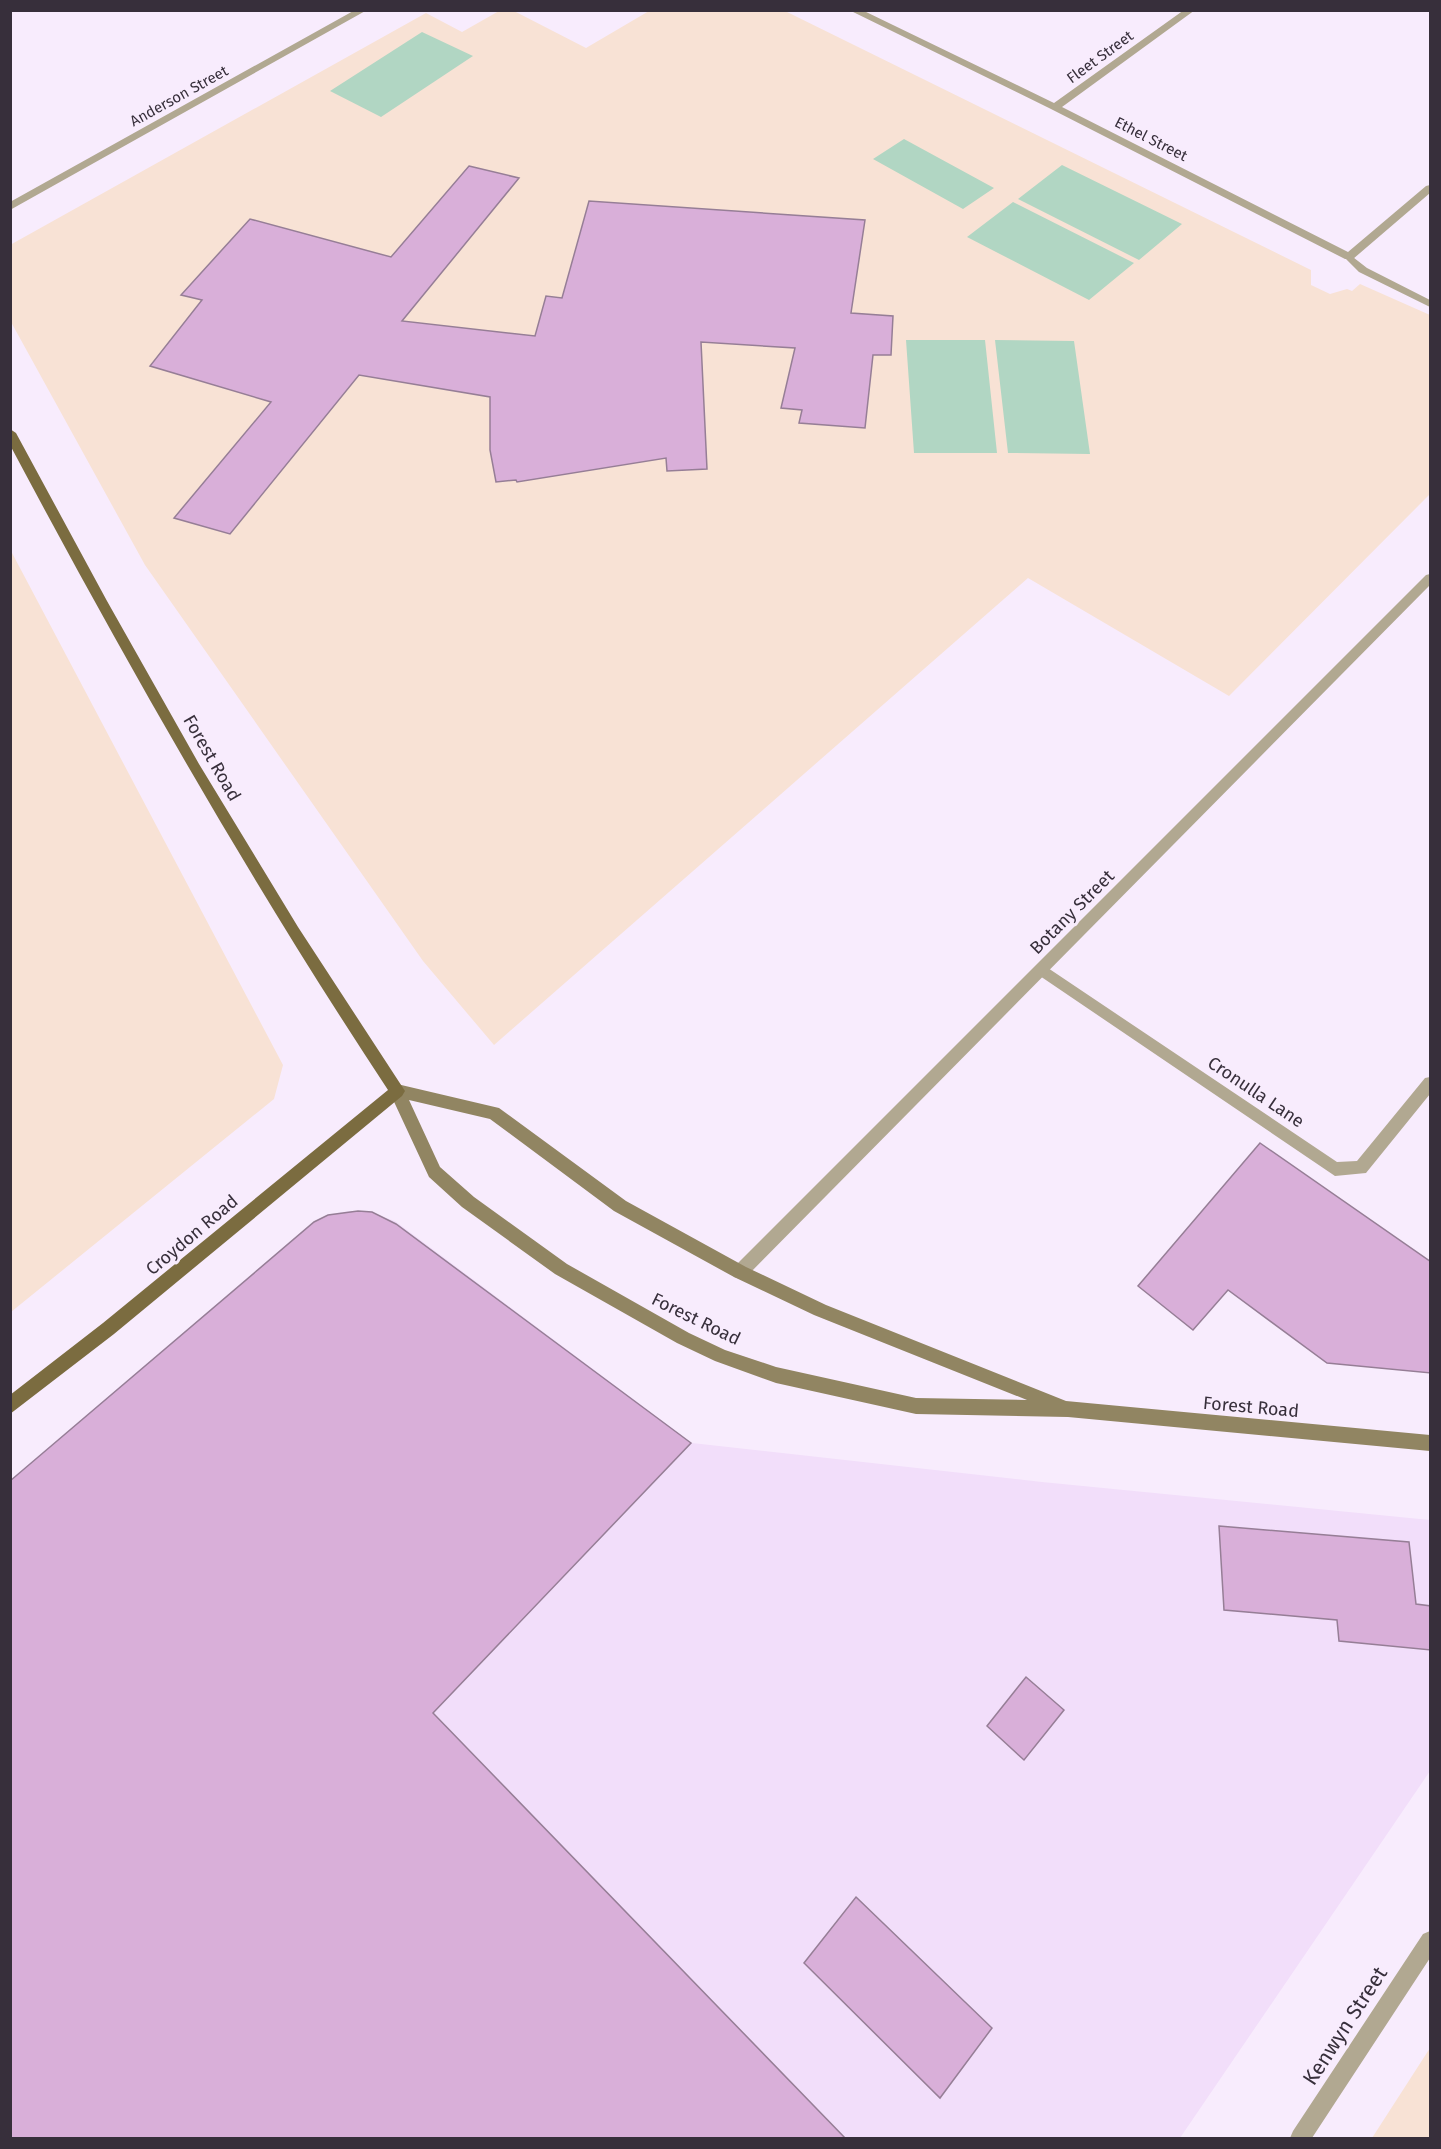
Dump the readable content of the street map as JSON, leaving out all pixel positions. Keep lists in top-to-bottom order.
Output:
{
  "streets": {
    "main road": ["Forest Road", "Croydon Road"],
    "street": [
      "Fleet Street",
      "Anderson Street",
      "Ethel Street",
      "Botany Street",
      "Cronulla Lane",
      "Kenwyn Street"
    ]
  },
  "crossings": [
    ["Fleet Street", "Ethel Street"],
    ["Forest Road", "Botany Street"],
    ["Forest Road", "Croydon Road"],
    ["Botany Street", "Cronulla Lane"]
  ]
}
